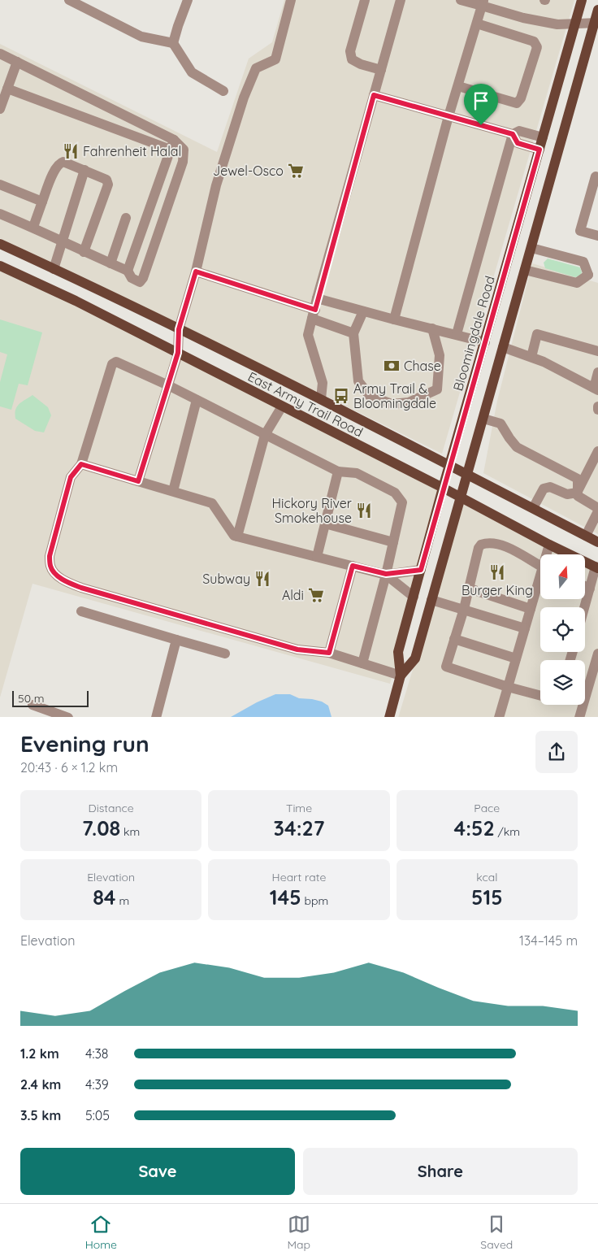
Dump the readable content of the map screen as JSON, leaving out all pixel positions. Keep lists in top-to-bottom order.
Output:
{
  "streets": {
    "main road": ["Bloomingdale Road", "East Army Trail Road"]
  },
  "crossings": [
    ["Bloomingdale Road", "East Army Trail Road"]
  ],
  "places": {
    "restaurant": [
      "Fahrenheit Halal",
      "Hickory River Smokehouse",
      "Burger King",
      "Subway"
    ],
    "supermarket": ["Jewel-Osco", "Aldi"],
    "bank": ["Chase"],
    "bus stop": ["Army Trail & Bloomingdale"]
  },
  "scale_bar": "50 m",
  "north": "top",
  "page": {
    "scale": "50 m",
    "heading": ["Evening run", "20:43 · 6 × 1.2 km"],
    "stats": [
      ["Distance", "7.08 km"],
      ["Time", "34:27"],
      ["Pace", "4:52 /km"],
      ["Elevation", "84 m"],
      ["Heart rate", "145 bpm"],
      ["kcal", "515"]
    ],
    "chart": ["Elevation", "134–145 m"],
    "list": [
      {
        "name": "1.2 km",
        "note": "4:38"
      },
      {
        "name": "2.4 km",
        "note": "4:39"
      },
      {
        "name": "3.5 km",
        "note": "5:05"
      }
    ],
    "buttons": ["Save", "Share"],
    "tabs": ["Home", "Map", "Saved"]
  }
}
